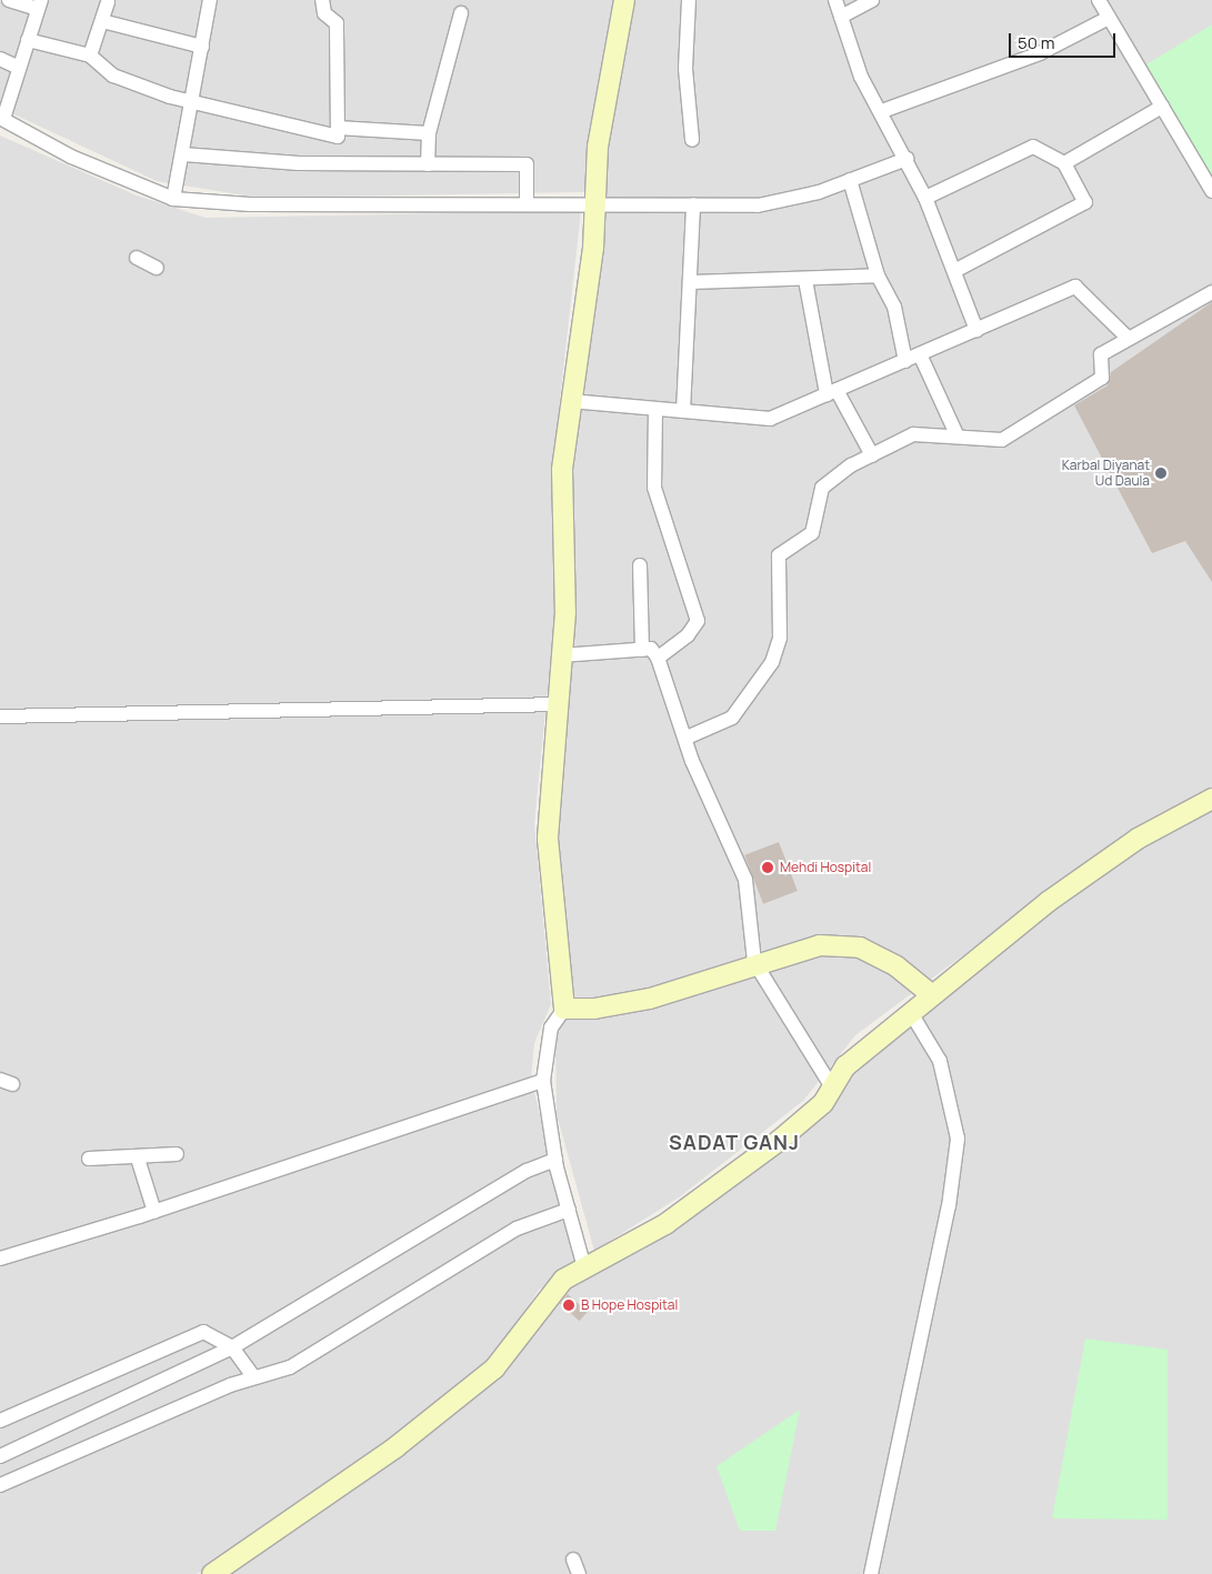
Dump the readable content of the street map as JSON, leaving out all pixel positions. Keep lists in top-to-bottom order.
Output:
{
  "districts": ["SADAT GANJ"],
  "places": ["Karbal Diyanat Ud Daula", "Mehdi Hospital", "B Hope Hospital"],
  "scale_bar": "50 m"
}
